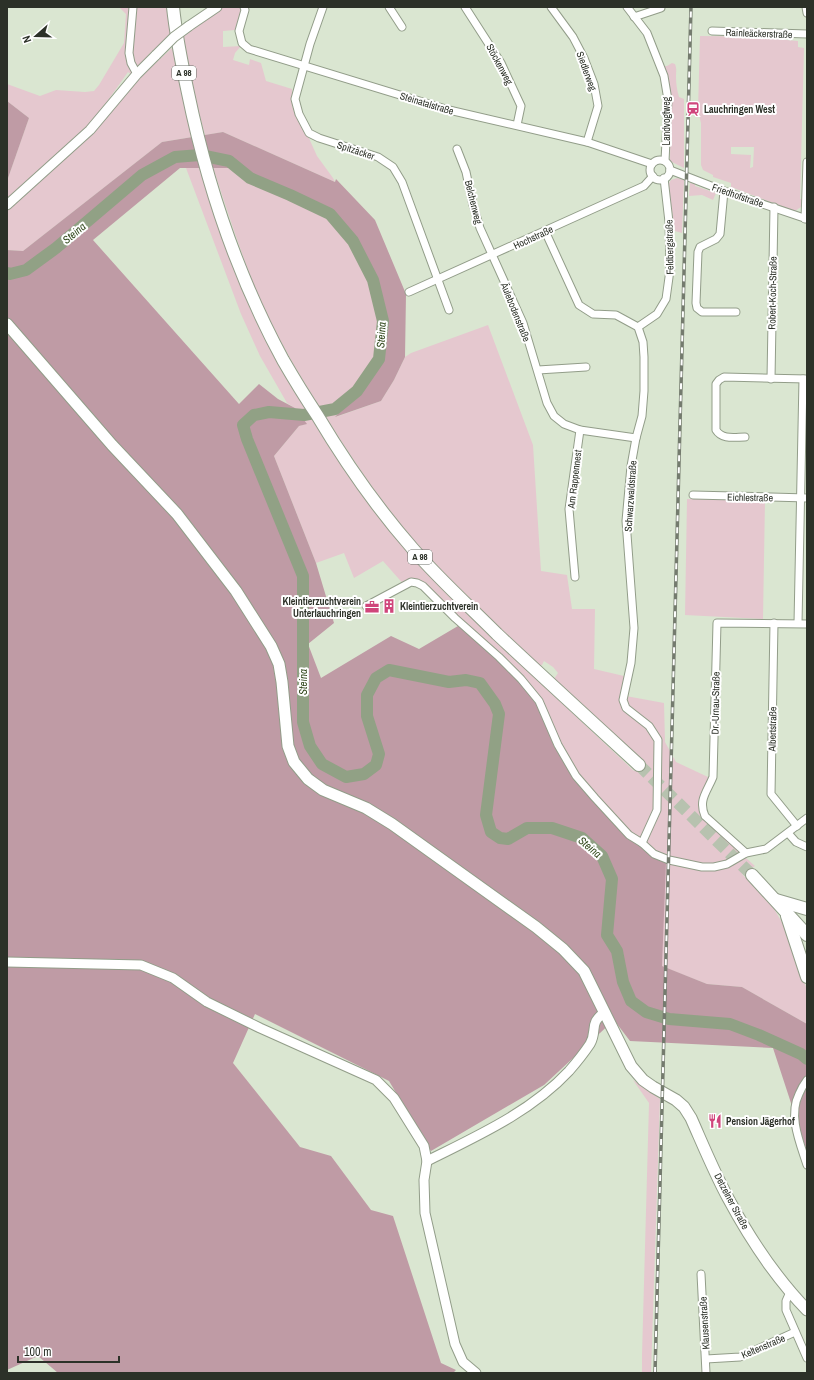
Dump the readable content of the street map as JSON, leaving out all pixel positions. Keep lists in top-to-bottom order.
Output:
{
  "streets": {
    "highway": ["A 98"],
    "main road": ["Detzelner Straße"],
    "street": [
      "Rainleäckerstraße",
      "Stöckenweg",
      "Siedlerweg",
      "Steinatalstraße",
      "Landvogtweg",
      "Spitzäcker",
      "Friedhofstraße",
      "Belchenweg",
      "Hochstraße",
      "Feldbergstraße",
      "Robert-Koch-Straße",
      "Äulebodenstraße",
      "Am Rappennest",
      "Schwarzwaldstraße",
      "Eichlestraße",
      "Dr.-Urnau-Straße",
      "Albertstraße",
      "Klausenstraße",
      "Keltenstraße"
    ]
  },
  "crossings": [
    ["Stöckenweg", "Steinatalstraße"],
    ["Siedlerweg", "Steinatalstraße"],
    ["Steinatalstraße", "Landvogtweg"],
    ["Steinatalstraße", "Spitzäcker"],
    ["Steinatalstraße", "Friedhofstraße"],
    ["Steinatalstraße", "Hochstraße"],
    ["Steinatalstraße", "Feldbergstraße"],
    ["Landvogtweg", "Friedhofstraße"],
    ["Landvogtweg", "Hochstraße"],
    ["Landvogtweg", "Feldbergstraße"],
    ["Spitzäcker", "Hochstraße"],
    ["Friedhofstraße", "Hochstraße"],
    ["Friedhofstraße", "Feldbergstraße"],
    ["Friedhofstraße", "Robert-Koch-Straße"],
    ["Belchenweg", "Hochstraße"],
    ["Belchenweg", "Äulebodenstraße"],
    ["Hochstraße", "Feldbergstraße"],
    ["Hochstraße", "Äulebodenstraße"],
    ["Feldbergstraße", "Schwarzwaldstraße"],
    ["Äulebodenstraße", "Am Rappennest"],
    ["Äulebodenstraße", "Schwarzwaldstraße"],
    ["Dr.-Urnau-Straße", "Albertstraße"],
    ["Klausenstraße", "Keltenstraße"]
  ],
  "water": ["Steina"],
  "places": {
    "station": ["Lauchringen West"],
    "building": ["Kleintierzuchtverein"],
    "office": ["Kleintierzuchtverein Unterlauchringen"],
    "restaurant": ["Pension Jägerhof"]
  },
  "scale_bar": "100 m",
  "north": "left"
}
